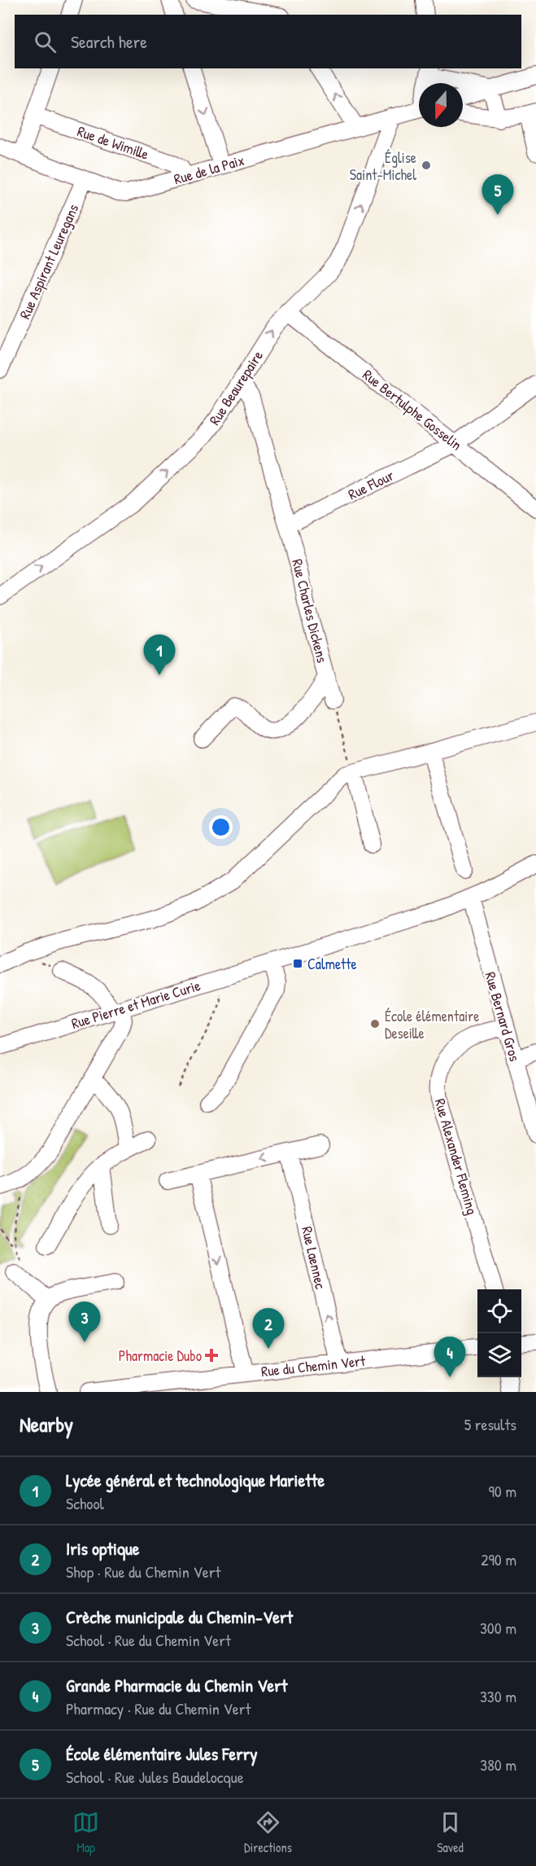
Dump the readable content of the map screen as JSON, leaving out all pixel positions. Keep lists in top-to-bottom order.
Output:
{
  "streets": {
    "street": [
      "Rue de Wimille",
      "Rue de la Paix",
      "Rue Aspirant Leuregans",
      "Rue Beaurepaire",
      "Rue Bertulphe Gosselin",
      "Rue Flour",
      "Rue Charles Dickens",
      "Rue Pierre et Marie Curie",
      "Rue Bernard Gros",
      "Rue Alexander Fleming",
      "Rue Laennec",
      "Rue du Chemin Vert"
    ]
  },
  "crossings": [
    ["Rue de Wimille", "Rue de la Paix"],
    ["Rue de la Paix", "Rue Aspirant Leuregans"],
    ["Rue de la Paix", "Rue Beaurepaire"],
    ["Rue Beaurepaire", "Rue Bertulphe Gosselin"],
    ["Rue Beaurepaire", "Rue Charles Dickens"],
    ["Rue Bertulphe Gosselin", "Rue Flour"],
    ["Rue Flour", "Rue Charles Dickens"],
    ["Rue Pierre et Marie Curie", "Rue Bernard Gros"],
    ["Rue Bernard Gros", "Rue Alexander Fleming"],
    ["Rue Laennec", "Rue du Chemin Vert"]
  ],
  "one_way": ["Rue Beaurepaire"],
  "places": {
    "other": ["Église Saint-Michel", "École élémentaire Deseille"],
    "transit": ["Calmette"],
    "health": ["Pharmacie Dubo"]
  },
  "north": "bottom",
  "page": {
    "search": "Search here",
    "pins": [
      "5",
      "1",
      "3",
      "2",
      "4"
    ],
    "heading": ["Nearby", "5 results"],
    "list": [
      {
        "mark": "1",
        "name": "Lycée général et technologique Mariette",
        "note": "School",
        "value": "90 m"
      },
      {
        "mark": "2",
        "name": "Iris optique",
        "note": "Shop · Rue du Chemin Vert",
        "value": "290 m"
      },
      {
        "mark": "3",
        "name": "Crèche municipale du Chemin-Vert",
        "note": "School · Rue du Chemin Vert",
        "value": "300 m"
      },
      {
        "mark": "4",
        "name": "Grande Pharmacie du Chemin Vert",
        "note": "Pharmacy · Rue du Chemin Vert",
        "value": "330 m"
      },
      {
        "mark": "5",
        "name": "École élémentaire Jules Ferry",
        "note": "School · Rue Jules Baudelocque",
        "value": "380 m"
      }
    ],
    "nav": ["Map", "Directions", "Saved"]
  }
}
